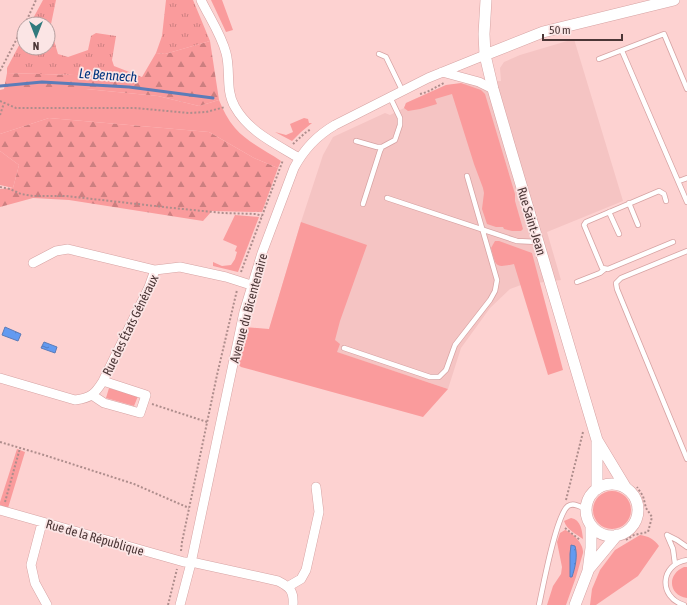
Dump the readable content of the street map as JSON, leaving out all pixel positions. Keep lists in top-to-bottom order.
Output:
{
  "streets": {
    "street": [
      "Rue Saint-Jean",
      "Avenue du Bicentenaire",
      "Rue des États Généraux",
      "Rue de la République"
    ]
  },
  "crossings": [
    ["Rue Saint-Jean", "Avenue du Bicentenaire"],
    ["Avenue du Bicentenaire", "Rue des États Généraux"],
    ["Avenue du Bicentenaire", "Rue de la République"]
  ],
  "water": ["Le Bennech"],
  "scale_bar": "50 m",
  "north": "bottom"
}
